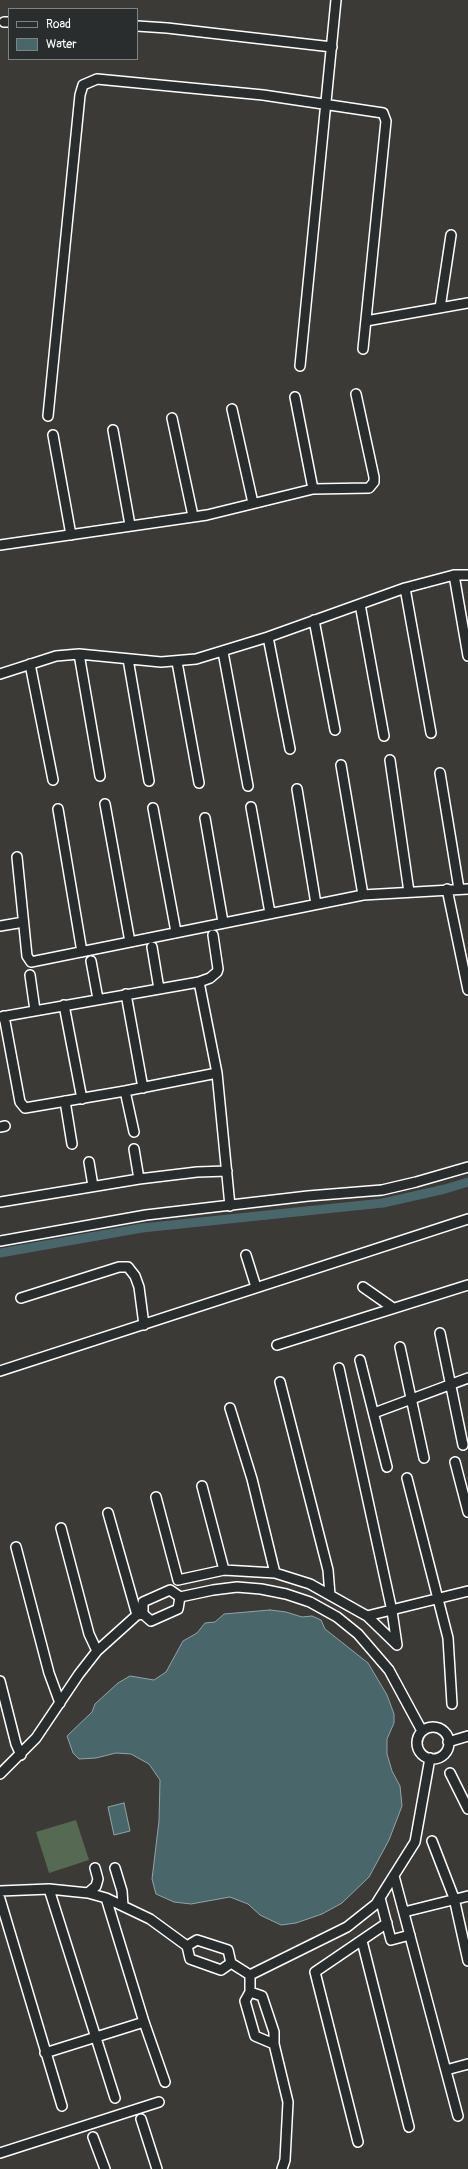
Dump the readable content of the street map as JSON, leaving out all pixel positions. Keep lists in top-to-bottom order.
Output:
{
  "legend": ["Road", "Water"]
}
